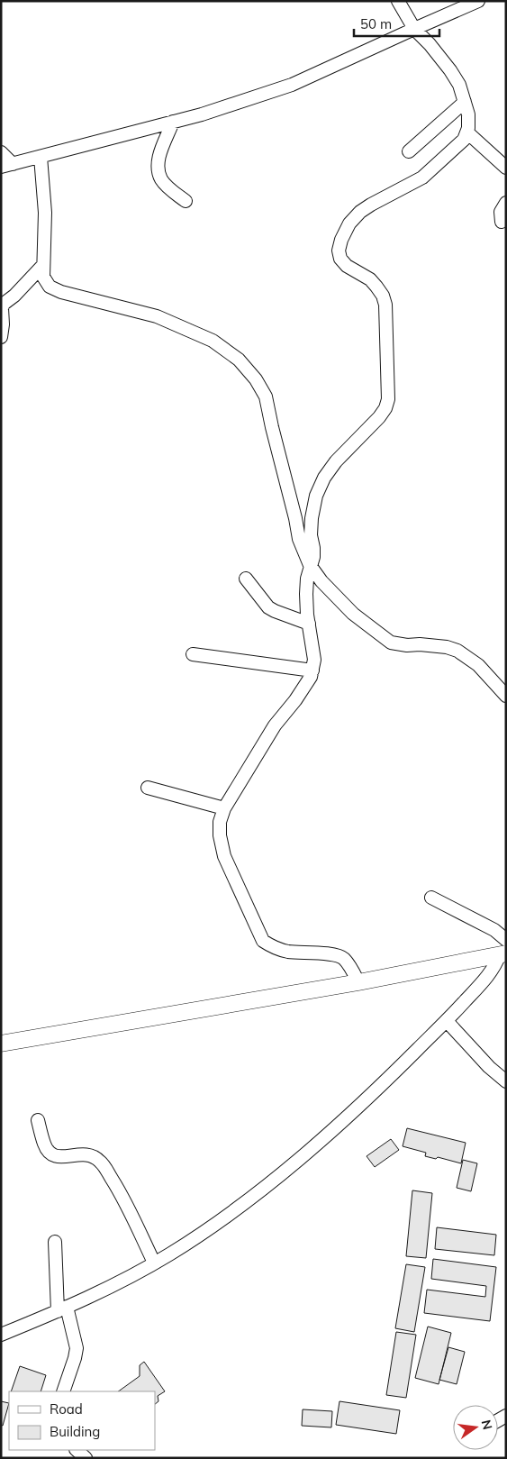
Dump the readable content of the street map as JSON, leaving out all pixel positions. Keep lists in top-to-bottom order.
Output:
{
  "legend": ["Road", "Building"],
  "scale_bar": "50 m",
  "north": "right"
}
